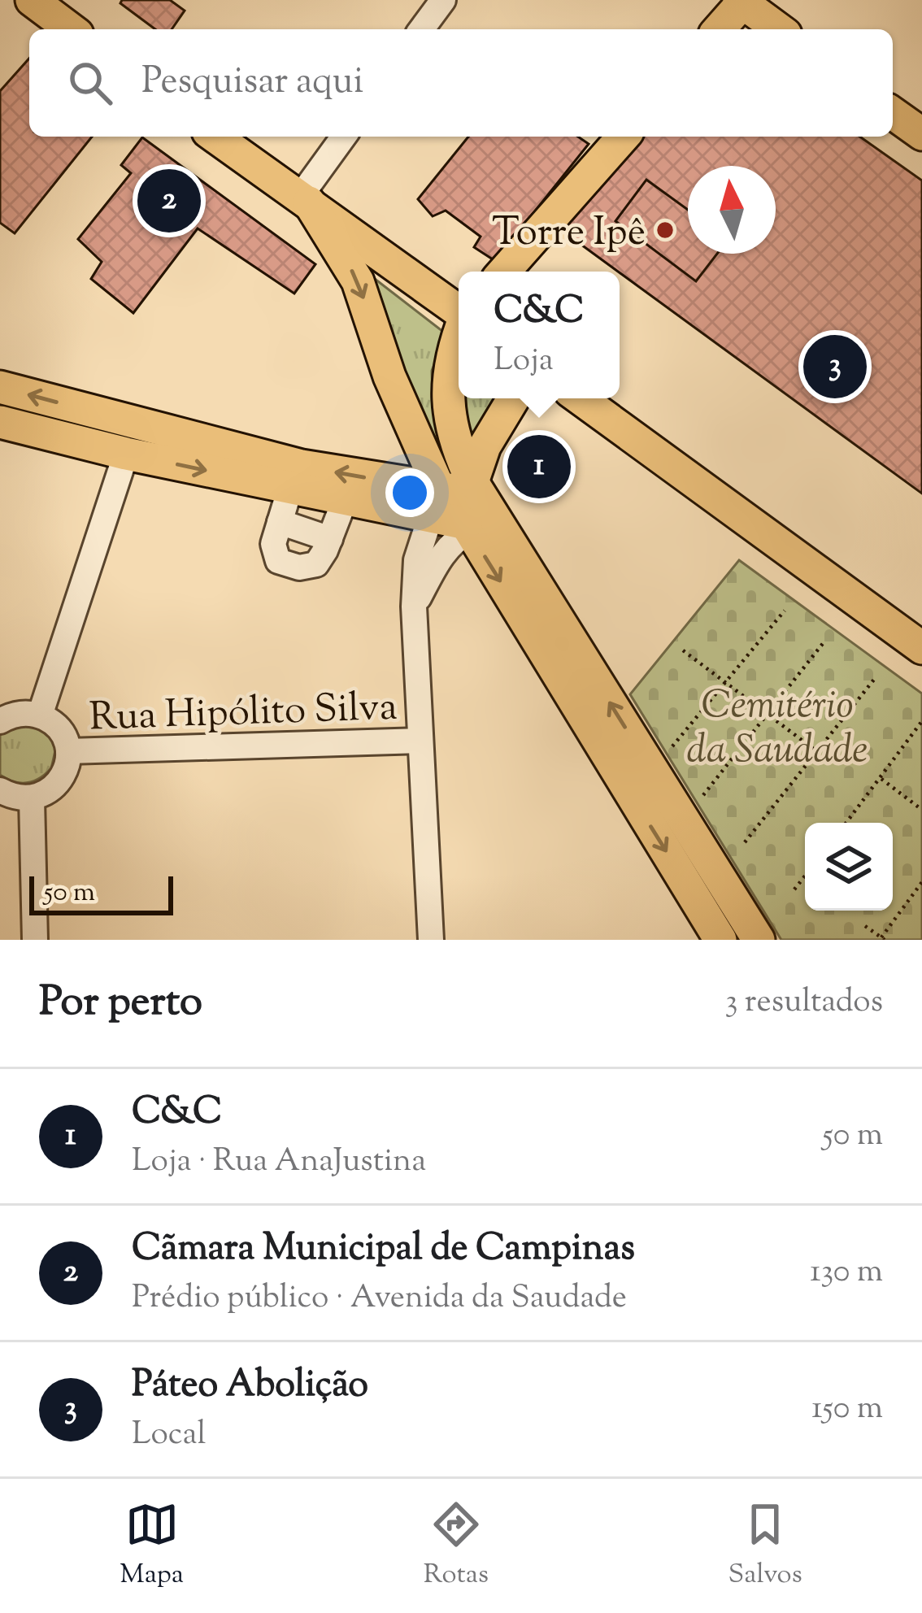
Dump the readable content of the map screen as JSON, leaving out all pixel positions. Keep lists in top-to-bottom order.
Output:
{
  "streets": {
    "street": ["Rua Hipólito Silva"]
  },
  "parks": ["Cemitério da Saudade"],
  "places": ["Torre Ipê"],
  "scale_bar": "50 m",
  "north": "top",
  "page": {
    "search": "Pesquisar aqui",
    "pins": ["2", "3", "1"],
    "popup": ["C&C", "Loja"],
    "scale": "50 m",
    "heading": ["Por perto", "3 resultados"],
    "list": [
      {
        "mark": "1",
        "name": "C&C",
        "note": "Loja · Rua AnaJustina",
        "value": "50 m"
      },
      {
        "mark": "2",
        "name": "Cãmara Municipal de Campinas",
        "note": "Prédio público · Avenida da Saudade",
        "value": "130 m"
      },
      {
        "mark": "3",
        "name": "Páteo Abolição",
        "note": "Local",
        "value": "150 m"
      }
    ],
    "nav": ["Mapa", "Rotas", "Salvos"]
  }
}
